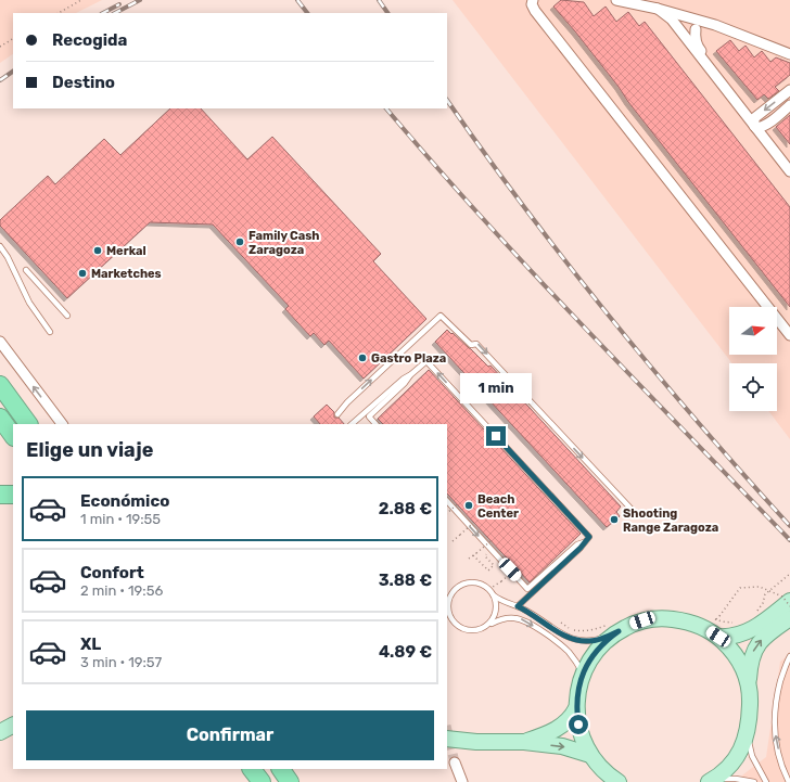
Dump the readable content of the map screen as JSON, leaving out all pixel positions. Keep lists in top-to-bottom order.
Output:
{
  "places": [
    "Family Cash Zaragoza",
    "Merkal",
    "Marketches",
    "Gastro Plaza",
    "Beach Center",
    "Shooting Range Zaragoza"
  ],
  "north": "right",
  "page": {
    "banner": ["Recogida", "Destino"],
    "bubble": "1 min",
    "heading": "Elige un viaje",
    "list": [
      {
        "name": "Económico",
        "note": "1 min · 19:55",
        "value": "2.88 €"
      },
      {
        "name": "Confort",
        "note": "2 min · 19:56",
        "value": "3.88 €"
      },
      {
        "name": "XL",
        "note": "3 min · 19:57",
        "value": "4.89 €"
      }
    ],
    "buttons": "Confirmar"
  }
}
